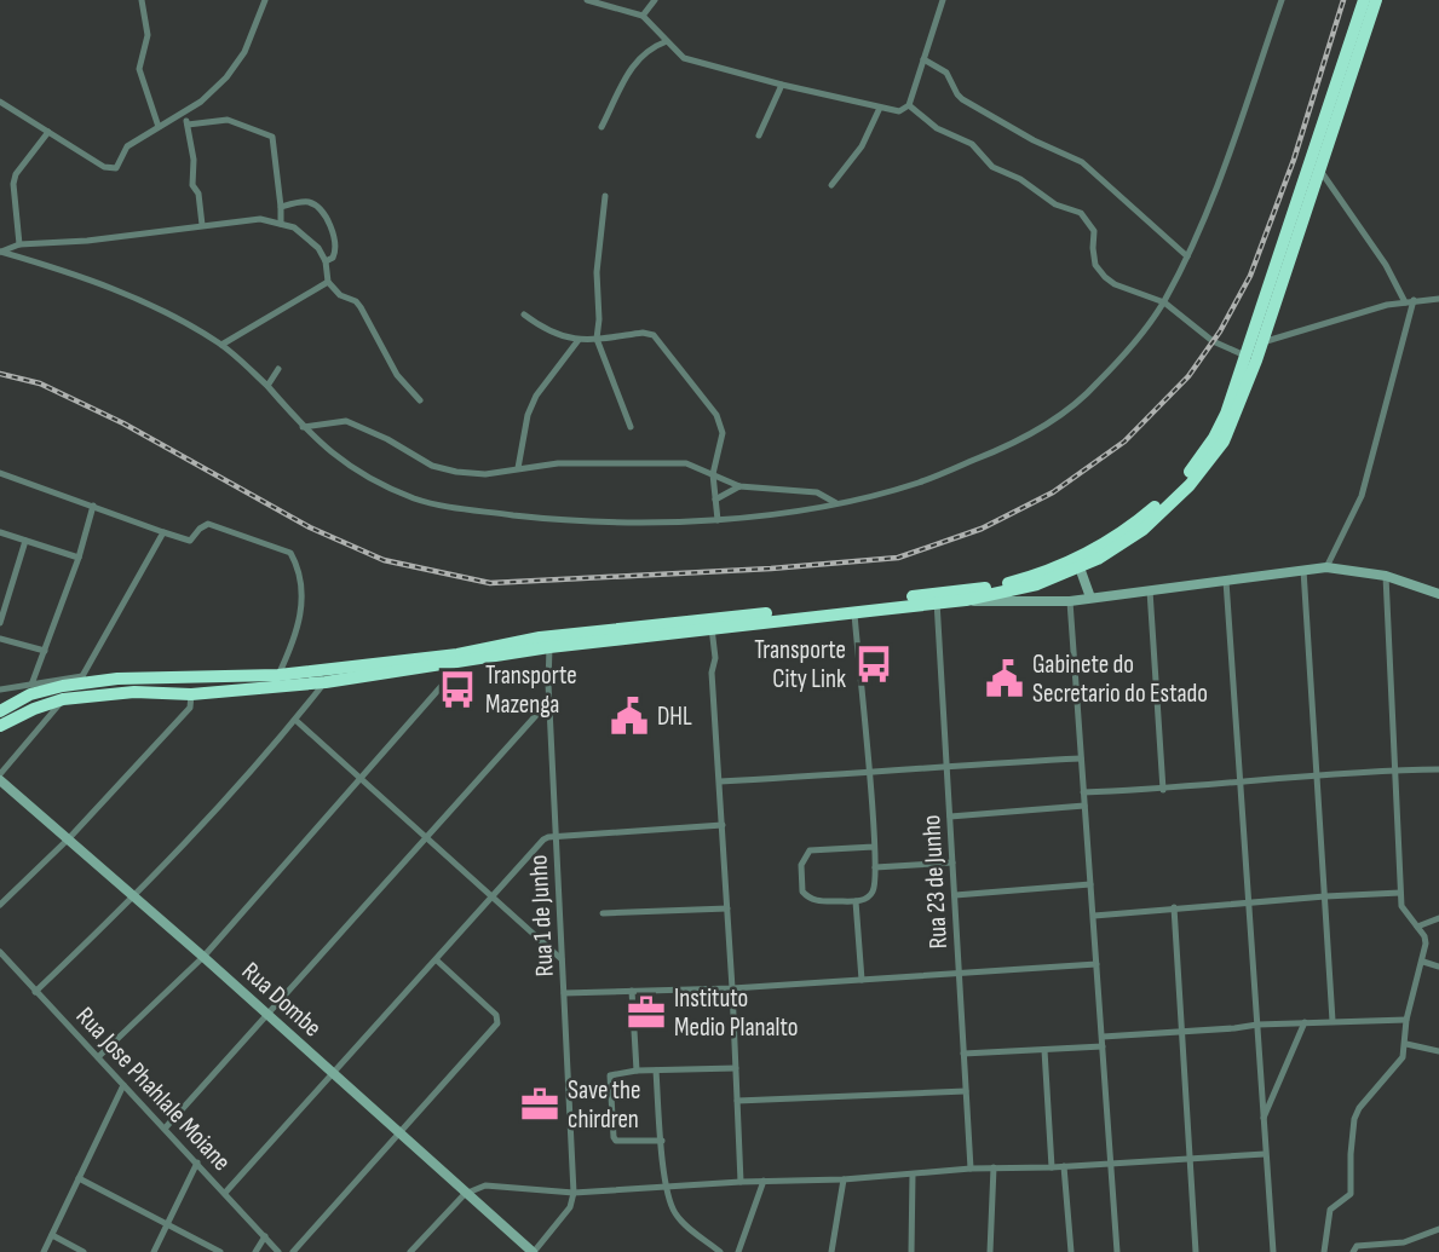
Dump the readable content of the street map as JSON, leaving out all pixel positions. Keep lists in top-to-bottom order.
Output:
{
  "streets": {
    "street": [
      "Rua 23 de Junho",
      "Rua 1 de Junho",
      "Rua Dombe",
      "Rua Jose Phahlale Moiane"
    ]
  },
  "places": {
    "bus stop": ["Transporte City Link", "Transporte Mazenga"],
    "public building": ["Gabinete do Secretario do Estado", "DHL"],
    "office": ["Instituto Medio Planalto", "Save the chirdren"]
  }
}
